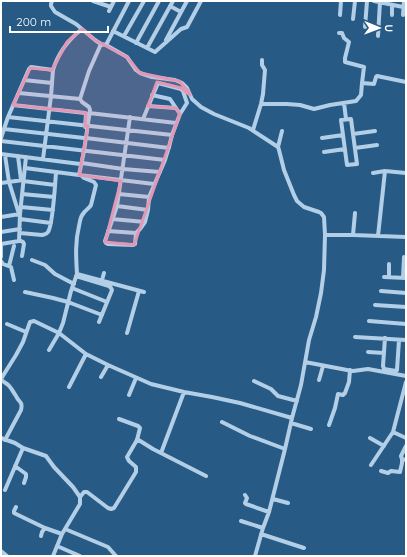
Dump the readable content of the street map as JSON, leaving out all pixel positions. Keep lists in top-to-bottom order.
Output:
{
  "scale_bar": "200 m",
  "north": "right"
}
